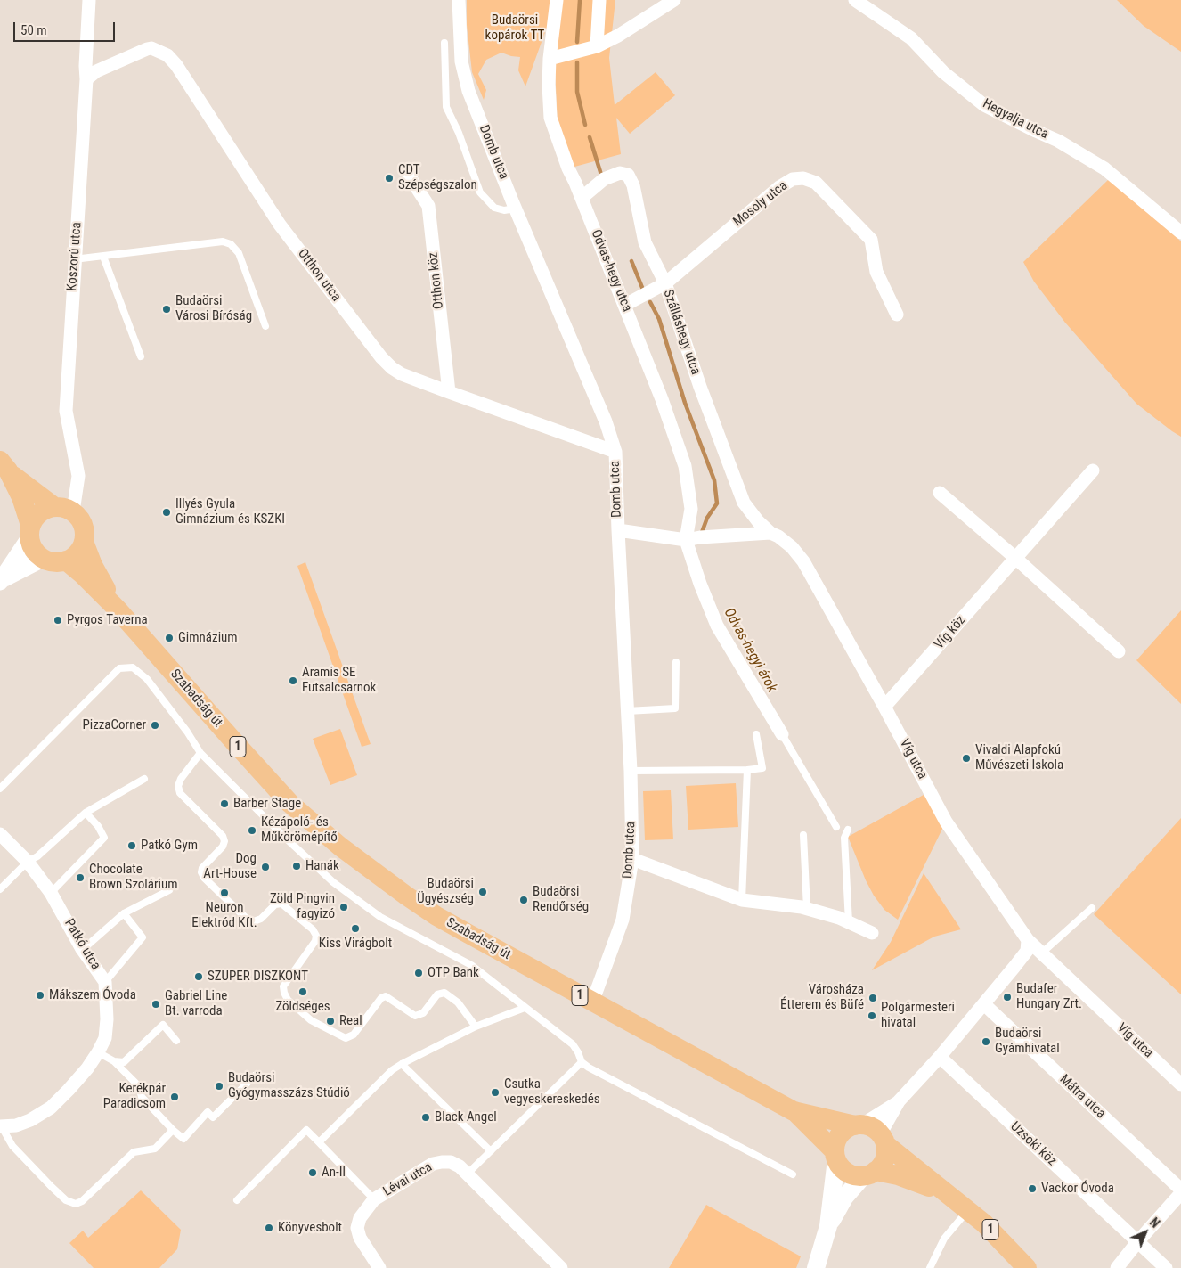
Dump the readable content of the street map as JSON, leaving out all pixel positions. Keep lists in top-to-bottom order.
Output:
{
  "streets": {
    "main road": ["Szabadság út", "1"],
    "street": [
      "Hegyalja utca",
      "Domb utca",
      "Mosoly utca",
      "Koszorú utca",
      "Odvas-hegy utca",
      "Otthon utca",
      "Otthon köz",
      "Szálláshegy utca",
      "Víg köz",
      "Víg utca",
      "Patkó utca",
      "Mátra utca",
      "Uzsoki köz",
      "Lévai utca"
    ]
  },
  "crossings": [
    ["Domb utca", "Otthon utca"],
    ["Domb utca", "Szabadság út"],
    ["Mosoly utca", "Odvas-hegy utca"],
    ["Mosoly utca", "Szálláshegy utca"],
    ["Koszorú utca", "Otthon utca"],
    ["Koszorú utca", "Szabadság út"],
    ["Odvas-hegy utca", "Szálláshegy utca"],
    ["Otthon utca", "Otthon köz"],
    ["Szálláshegy utca", "Víg utca"],
    ["Víg köz", "Víg utca"],
    ["Szabadság út", "1"]
  ],
  "water": ["Odvas-hegyi árok"],
  "parks": ["Budaörsi kopárok TT"],
  "places": [
    "CDT Szépségszalon",
    "Budaörsi Városi Bíróság",
    "Illyés Gyula Gimnázium és KSZKI",
    "Pyrgos Taverna",
    "Gimnázium",
    "Aramis SE Futsalcsarnok",
    "PizzaCorner",
    "Vivaldi Alapfokú Művészeti Iskola",
    "Barber Stage",
    "Kézápoló- és Műkörömépítő",
    "Patkó Gym",
    "Hanák",
    "Dog Art-House",
    "Chocolate Brown Szolárium",
    "Budaörsi Ügyészség",
    "Neuron Elektród Kft.",
    "Budaörsi Rendőrség",
    "Zöld Pingvin fagyizó",
    "Kiss Virágbolt",
    "OTP Bank",
    "SZUPER DISZKONT",
    "Zöldséges",
    "Mákszem Óvoda",
    "Budafer Hungary Zrt.",
    "Városháza Étterem és Büfé",
    "Gabriel Line Bt. varroda",
    "Polgármesteri hivatal",
    "Real",
    "Budaörsi Gyámhivatal",
    "Budaörsi Gyógymasszázs Stúdió",
    "Csutka vegyeskereskedés",
    "Kerékpár Paradicsom",
    "Black Angel",
    "An-Il",
    "Vackor Óvoda",
    "Könyvesbolt"
  ],
  "scale_bar": "50 m",
  "north": "top right"
}
